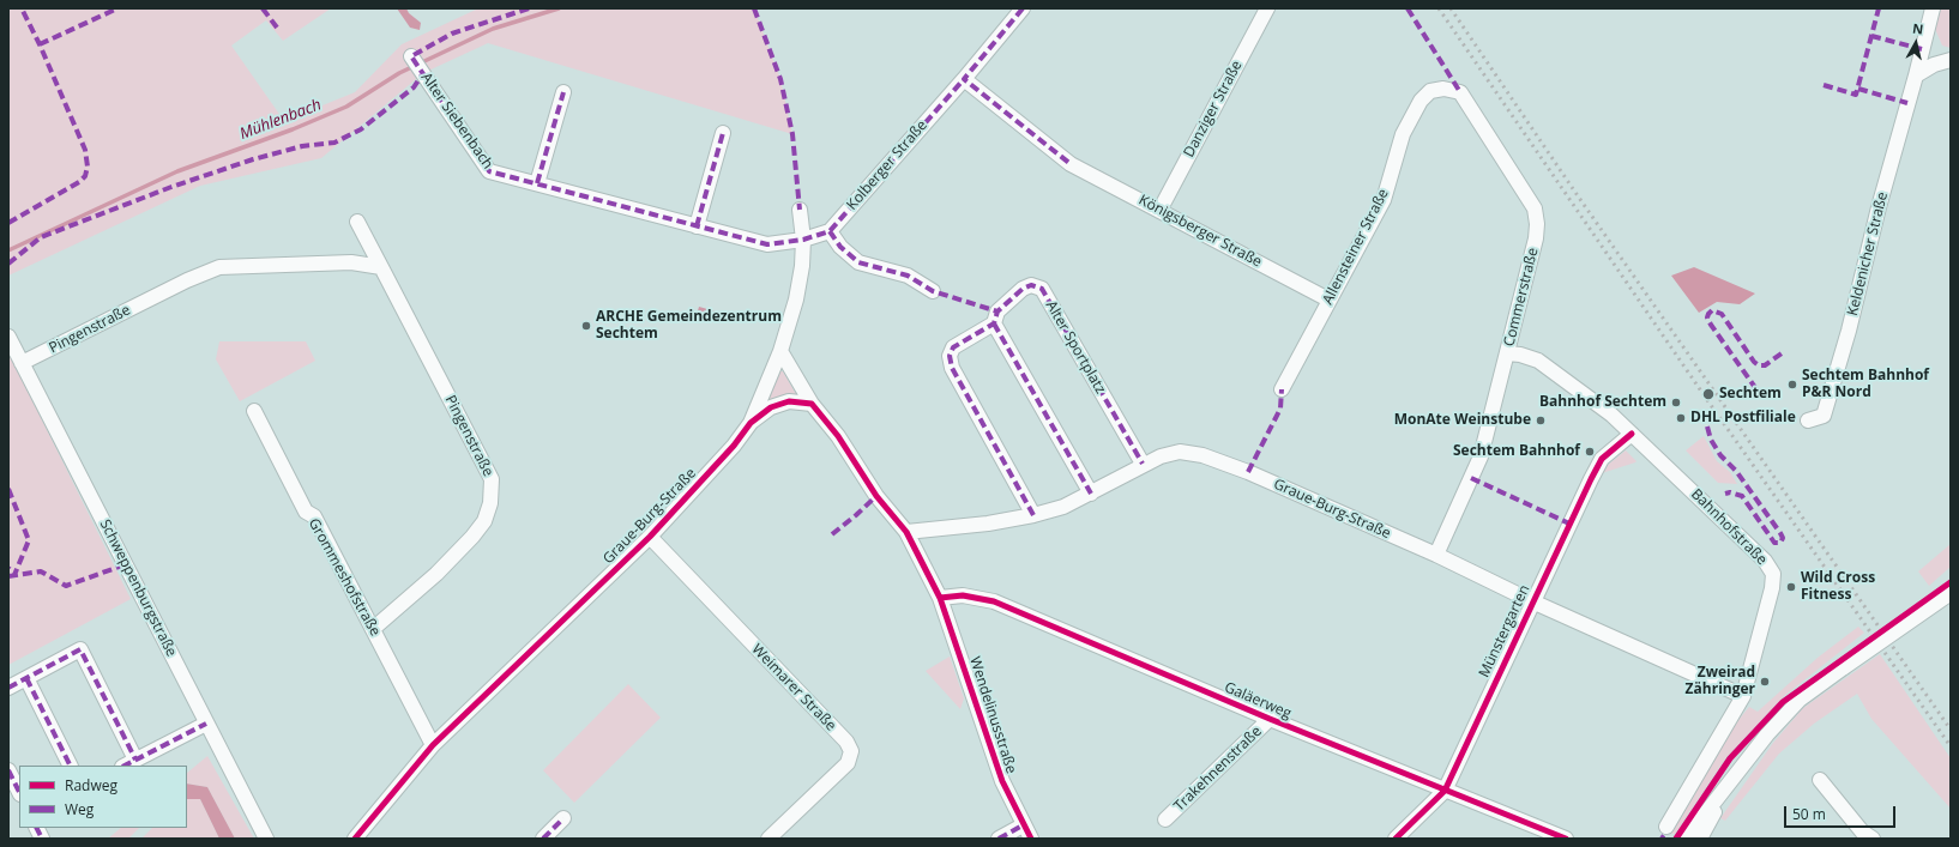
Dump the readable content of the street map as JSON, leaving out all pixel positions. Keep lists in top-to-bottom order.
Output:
{
  "streets": {
    "street": [
      "Danziger Straße",
      "Alter Siebenbach",
      "Kolberger Straße",
      "Königsberger Straße",
      "Allensteiner Straße",
      "Keldenicher Straße",
      "Commerstraße",
      "Pingenstraße",
      "Alter Sportplatz",
      "Graue-Burg-Straße",
      "Bahnhofstraße",
      "Grommeshofstraße",
      "Schweppenburgstraße",
      "Münstergarten",
      "Weimarer Straße",
      "Galäerweg",
      "Wendelinusstraße",
      "Trakehnenstraße"
    ]
  },
  "crossings": [
    ["Danziger Straße", "Königsberger Straße"],
    ["Alter Siebenbach", "Graue-Burg-Straße"],
    ["Kolberger Straße", "Königsberger Straße"],
    ["Königsberger Straße", "Allensteiner Straße"],
    ["Allensteiner Straße", "Commerstraße"],
    ["Commerstraße", "Graue-Burg-Straße"],
    ["Commerstraße", "Bahnhofstraße"],
    ["Pingenstraße", "Grommeshofstraße"],
    ["Pingenstraße", "Schweppenburgstraße"],
    ["Alter Sportplatz", "Graue-Burg-Straße"],
    ["Graue-Burg-Straße", "Bahnhofstraße"],
    ["Graue-Burg-Straße", "Grommeshofstraße"],
    ["Graue-Burg-Straße", "Münstergarten"],
    ["Graue-Burg-Straße", "Weimarer Straße"],
    ["Bahnhofstraße", "Münstergarten"],
    ["Münstergarten", "Galäerweg"],
    ["Galäerweg", "Wendelinusstraße"],
    ["Galäerweg", "Trakehnenstraße"]
  ],
  "water": ["Mühlenbach"],
  "places": [
    "ARCHE Gemeindezentrum Sechtem",
    "Sechtem Bahnhof P&R Nord",
    "Sechtem",
    "Bahnhof Sechtem",
    "DHL Postfiliale",
    "MonAte Weinstube",
    "Sechtem Bahnhof",
    "Wild Cross Fitness",
    "Zweirad Zähringer"
  ],
  "legend": ["Radweg", "Weg"],
  "scale_bar": "50 m",
  "north": "top"
}
